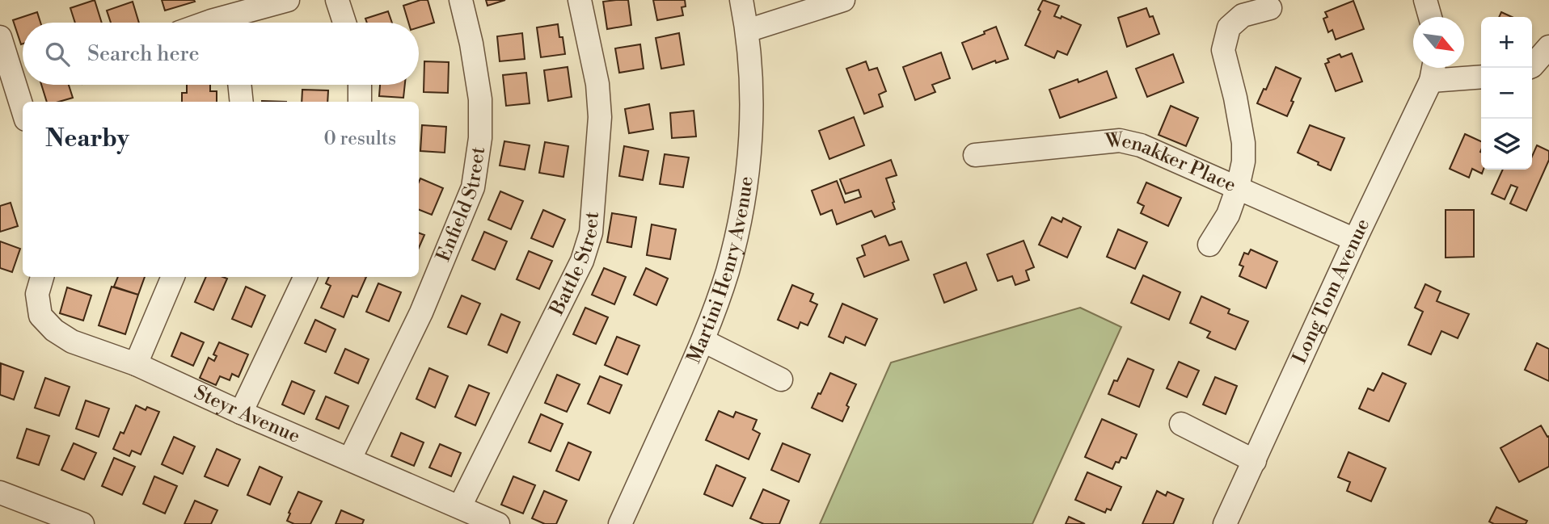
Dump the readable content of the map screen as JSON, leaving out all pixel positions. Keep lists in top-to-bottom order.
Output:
{
  "streets": {
    "street": [
      "Wenakker Place",
      "Enfield Street",
      "Battle Street",
      "Martini Henry Avenue",
      "Long Tom Avenue",
      "Steyr Avenue"
    ]
  },
  "crossings": [
    ["Wenakker Place", "Long Tom Avenue"],
    ["Enfield Street", "Steyr Avenue"],
    ["Battle Street", "Steyr Avenue"]
  ],
  "north": "bottom right",
  "page": {
    "map_buttons": ["+", "−"],
    "search": "Search here",
    "heading": ["Nearby", "0 results"]
  }
}
